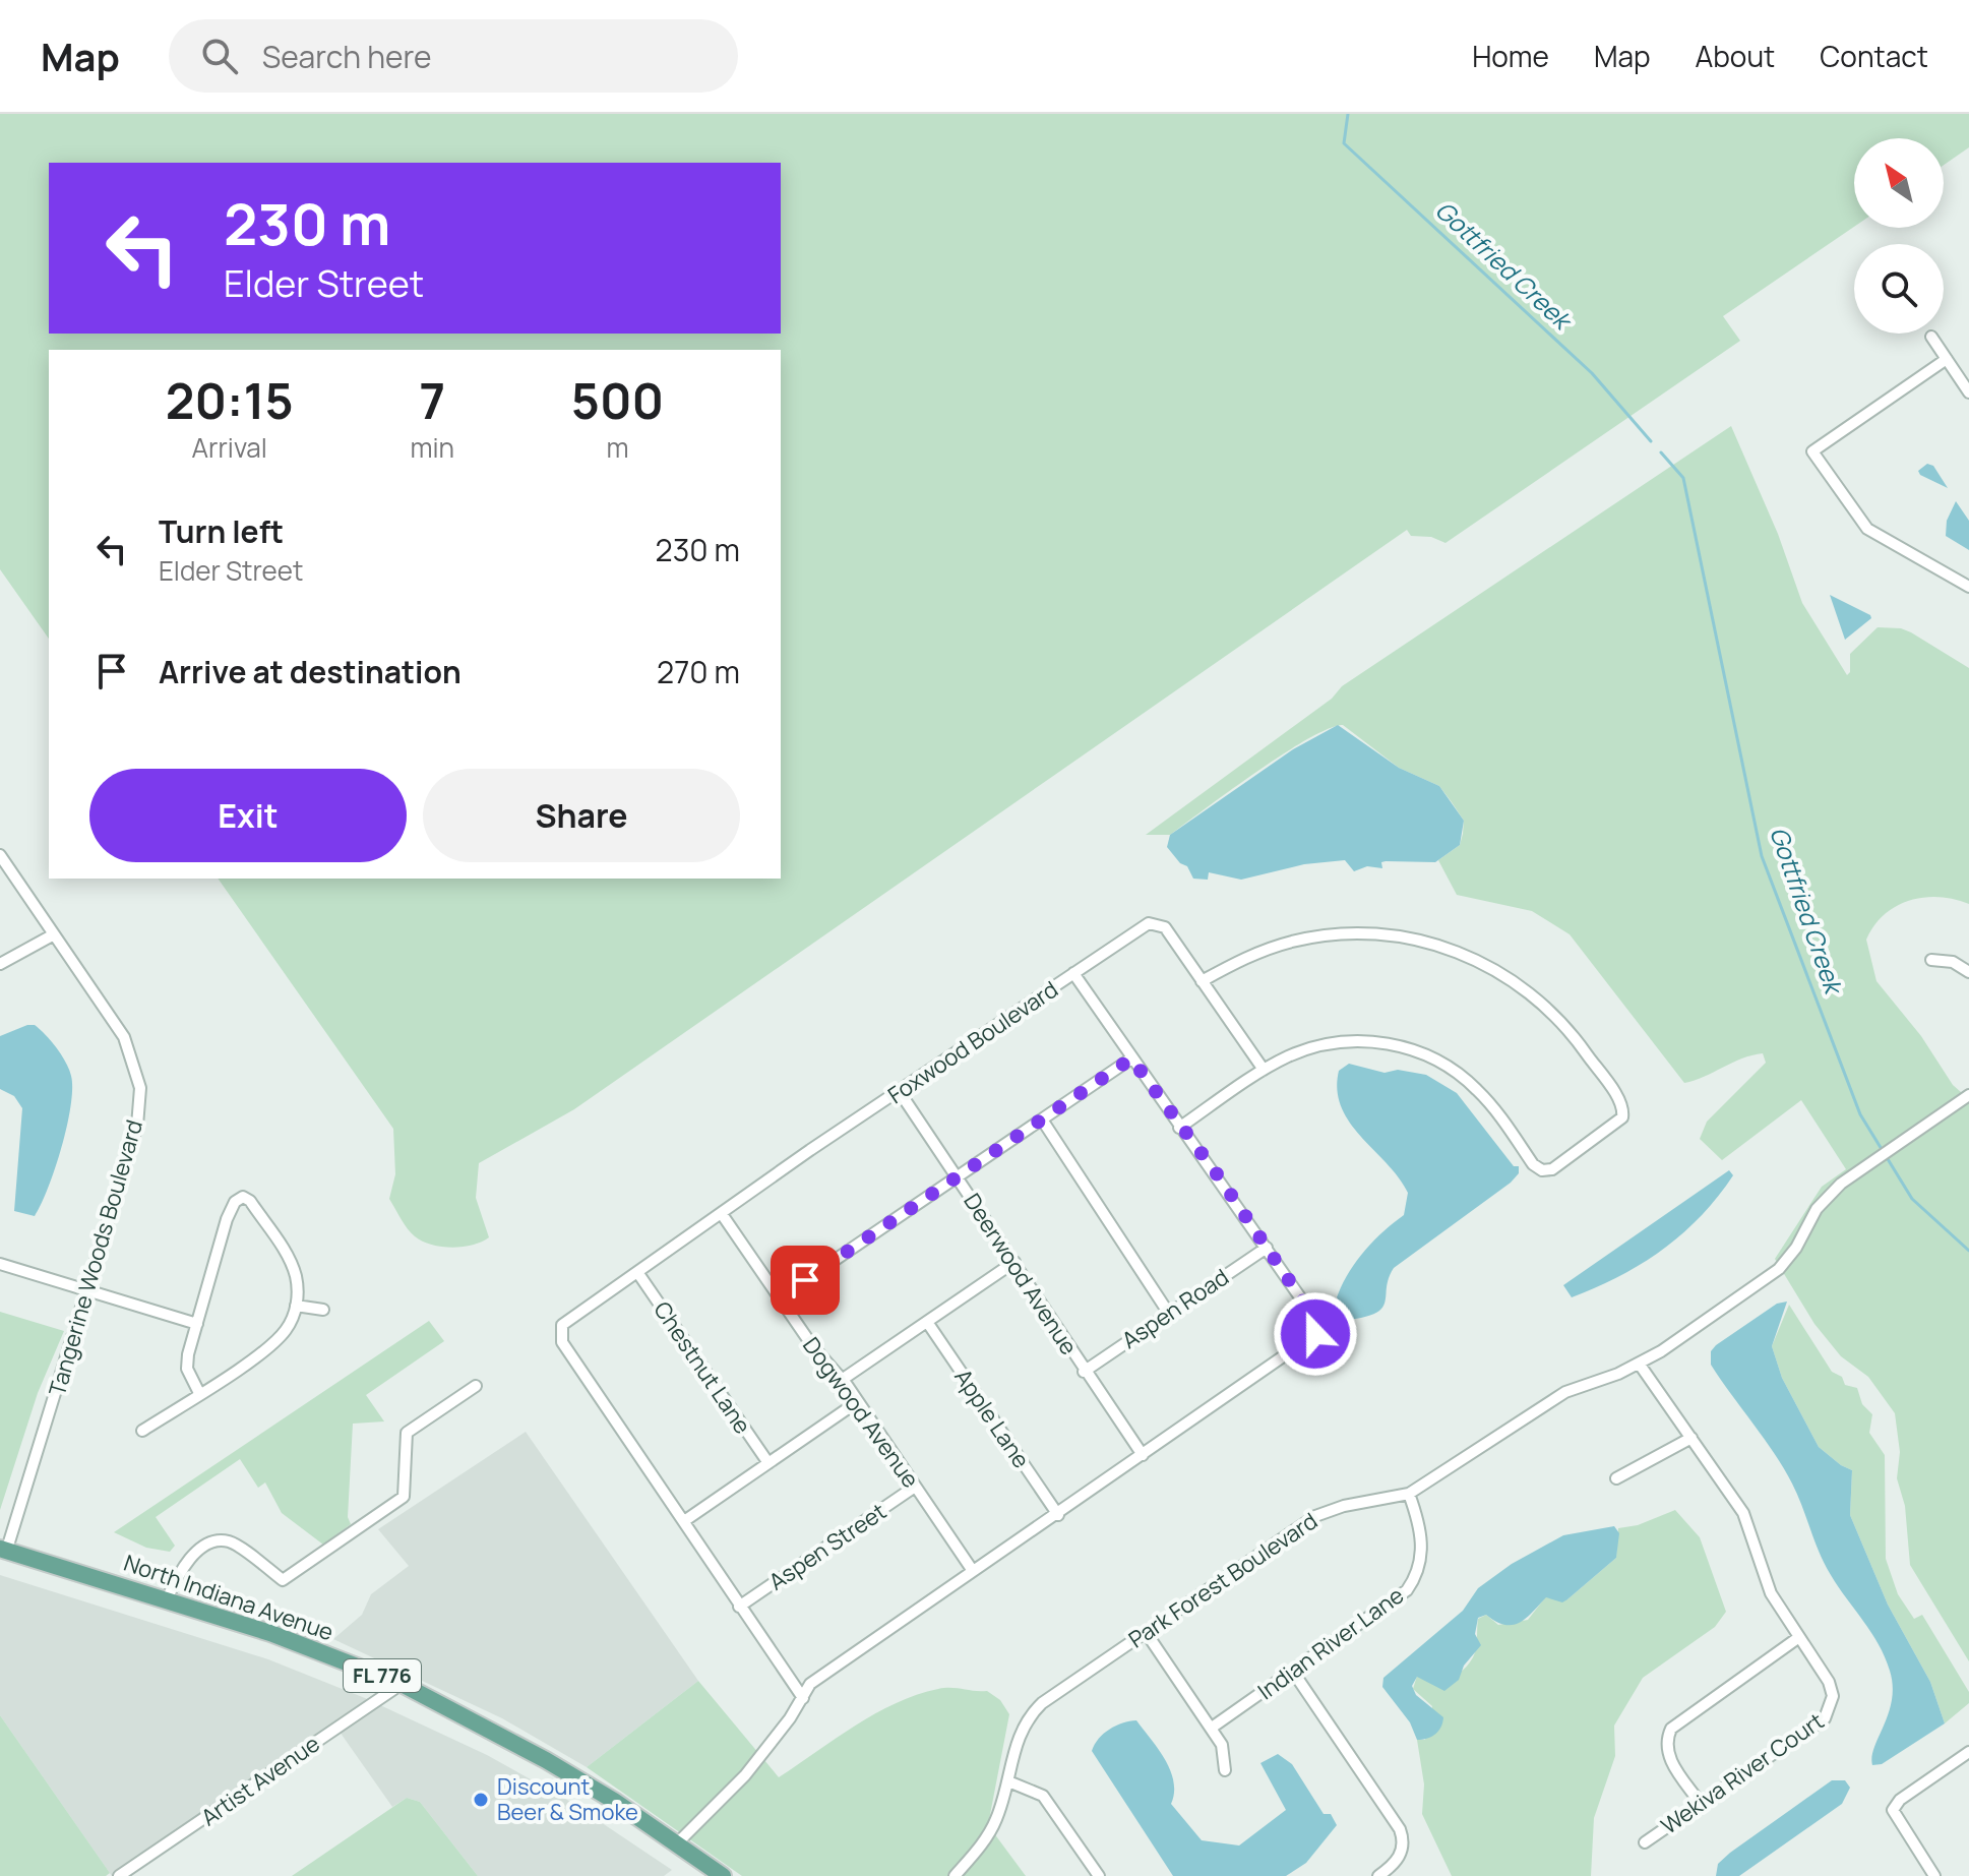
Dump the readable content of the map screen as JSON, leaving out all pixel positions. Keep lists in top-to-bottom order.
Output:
{
  "streets": {
    "main road": ["North Indiana Avenue", "FL 776"],
    "street": [
      "Foxwood Boulevard",
      "Tangerine Woods Boulevard",
      "Deerwood Avenue",
      "Aspen Road",
      "Chestnut Lane",
      "Dogwood Avenue",
      "Apple Lane",
      "Aspen Street",
      "Park Forest Boulevard",
      "Indian River Lane",
      "Wekiva River Court",
      "Artist Avenue"
    ]
  },
  "crossings": [
    ["Foxwood Boulevard", "Deerwood Avenue"],
    ["Foxwood Boulevard", "Aspen Road"],
    ["Foxwood Boulevard", "Chestnut Lane"],
    ["Foxwood Boulevard", "Dogwood Avenue"],
    ["Foxwood Boulevard", "Apple Lane"],
    ["Foxwood Boulevard", "Aspen Street"],
    ["Foxwood Boulevard", "North Indiana Avenue"],
    ["Tangerine Woods Boulevard", "North Indiana Avenue"],
    ["Deerwood Avenue", "Aspen Road"],
    ["Dogwood Avenue", "Aspen Street"],
    ["Park Forest Boulevard", "Indian River Lane"],
    ["Park Forest Boulevard", "Wekiva River Court"],
    ["North Indiana Avenue", "Artist Avenue"]
  ],
  "water": ["Gottfried Creek"],
  "places": ["Discount Beer & Smoke"],
  "north": "top left",
  "page": {
    "header": "Map",
    "search": "Search here",
    "nav": [
      "Home",
      "Map",
      "About",
      "Contact"
    ],
    "turn": ["230 m", "Elder Street"],
    "eta": [
      "20:15",
      "Arrival",
      "7",
      "min",
      "500",
      "m"
    ],
    "list": [
      {
        "name": "Turn left",
        "note": "Elder Street",
        "value": "230 m"
      },
      {
        "name": "Arrive at destination",
        "value": "270 m"
      }
    ],
    "buttons": ["Exit", "Share"]
  }
}
